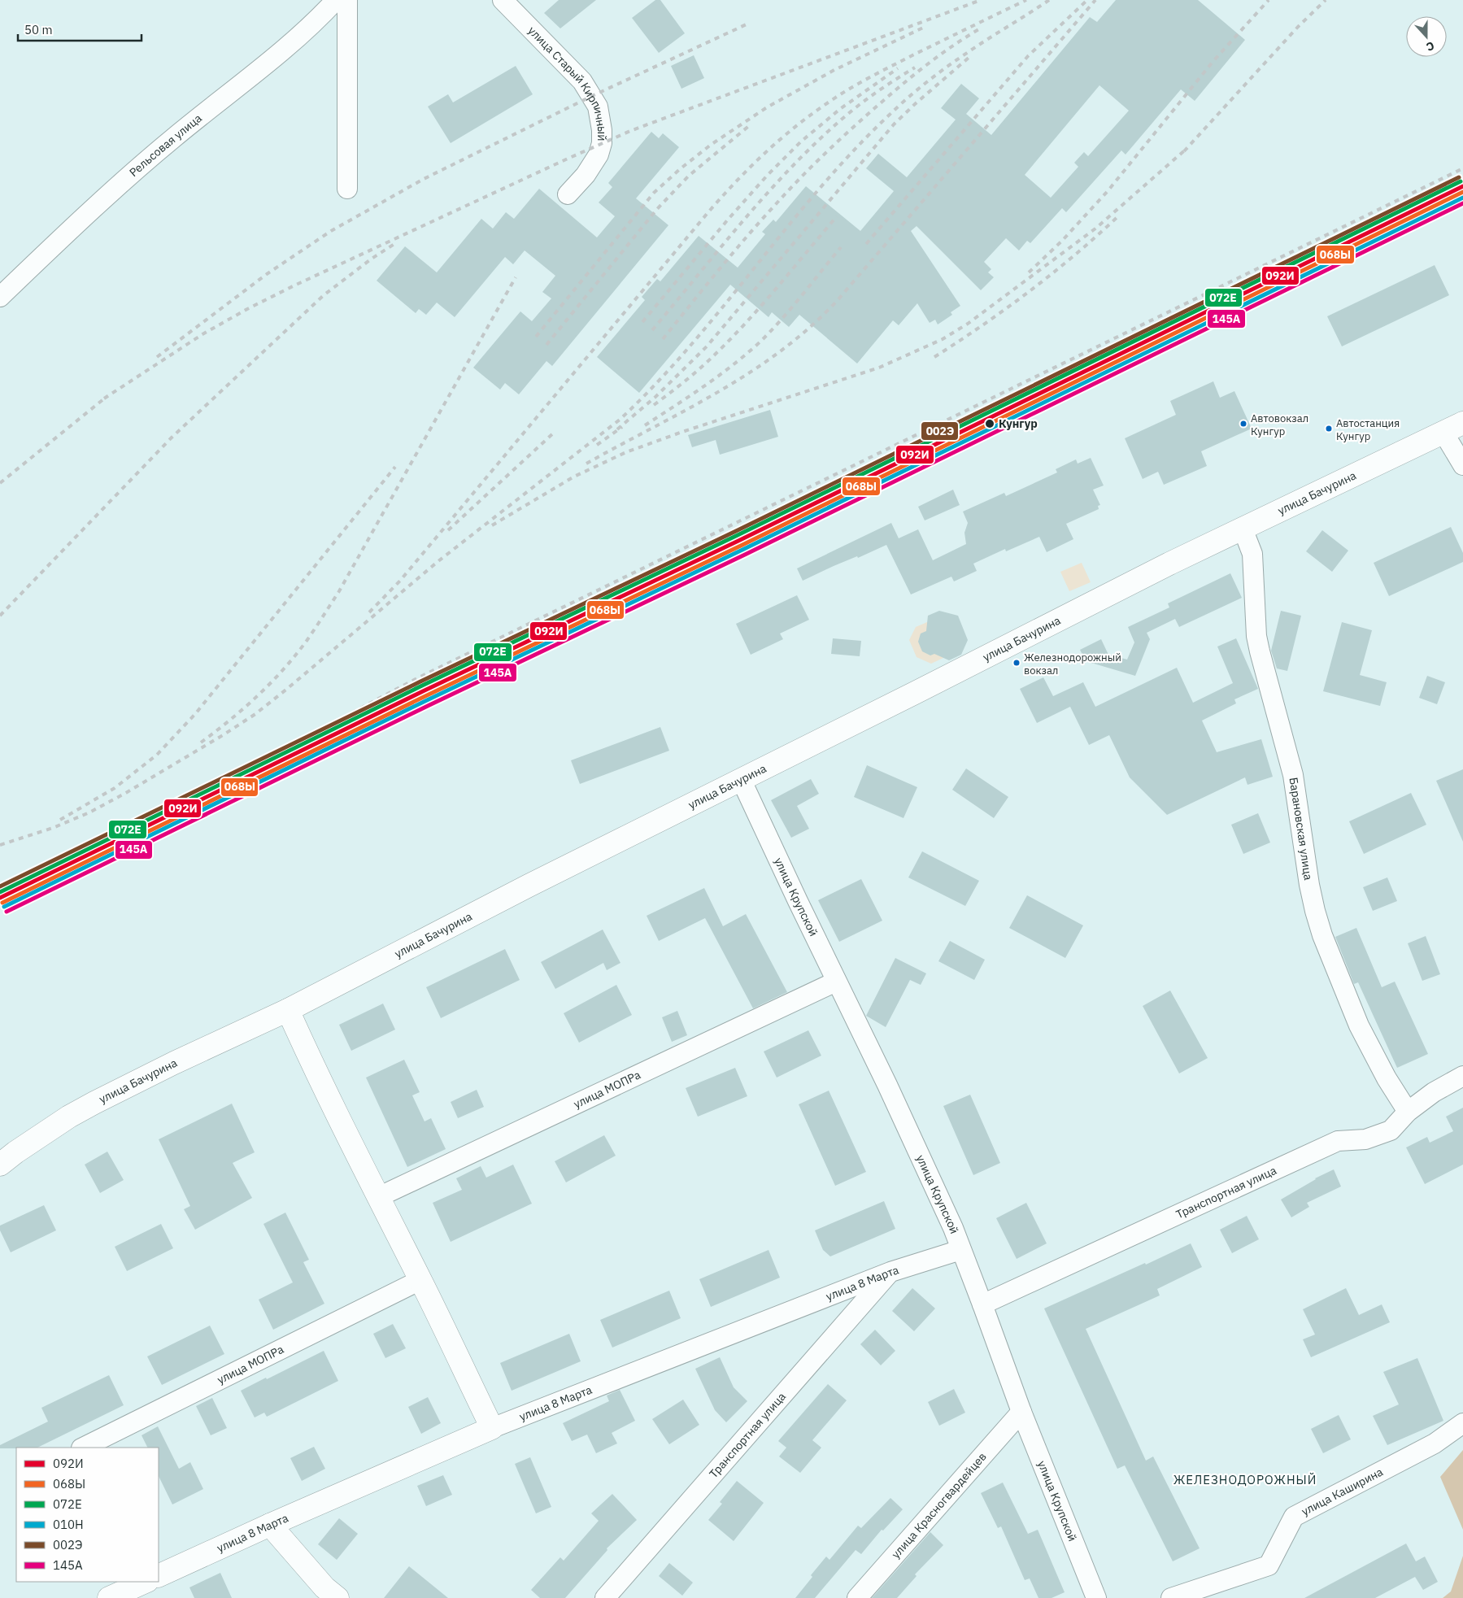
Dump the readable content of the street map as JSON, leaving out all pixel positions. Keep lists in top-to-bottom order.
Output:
{
  "streets": {
    "street": [
      "улица Старый Кирпичный",
      "Рельсовая улица",
      "улица Бачурина",
      "Барановская улица",
      "улица Крупской",
      "улица МОПРа",
      "Транспортная улица",
      "улица 8 Марта",
      "улица Каширина",
      "улица Красногвардейцев"
    ]
  },
  "crossings": [
    ["улица Бачурина", "Барановская улица"],
    ["улица Бачурина", "улица Крупской"],
    ["Барановская улица", "Транспортная улица"],
    ["улица Крупской", "улица МОПРа"],
    ["улица Крупской", "Транспортная улица"],
    ["улица Крупской", "улица 8 Марта"],
    ["улица Крупской", "улица Красногвардейцев"],
    ["Транспортная улица", "улица 8 Марта"]
  ],
  "districts": ["ЖЕЛЕЗНОДОРОЖНЫЙ"],
  "places": [
    "Кунгур",
    "Автовокзал Кунгур",
    "Автостанция Кунгур",
    "Железнодорожный вокзал"
  ],
  "lines": [
    "transit line 002Э",
    "transit line 072Е",
    "transit line 092И",
    "transit line 068Ы",
    "transit line 010Н",
    "transit line 145А"
  ],
  "legend": [
    "092И",
    "068Ы",
    "072Е",
    "010Н",
    "002Э",
    "145А"
  ],
  "scale_bar": "50 m",
  "north": "bottom"
}
